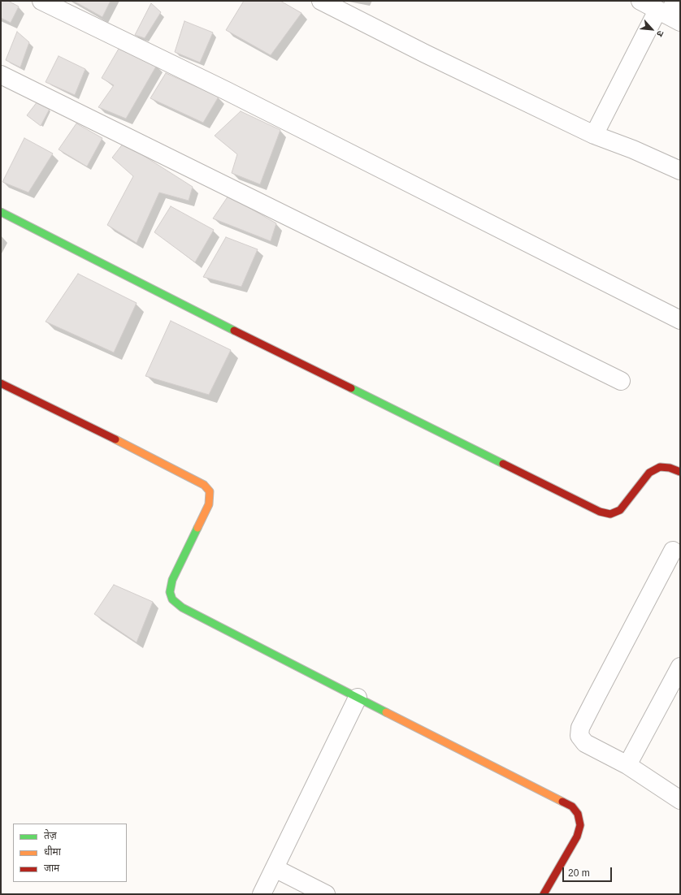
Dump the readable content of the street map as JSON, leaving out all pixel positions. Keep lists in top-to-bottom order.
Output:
{
  "legend": ["तेज़", "धीमा", "जाम"],
  "scale_bar": "20 m",
  "north": "bottom right"
}
